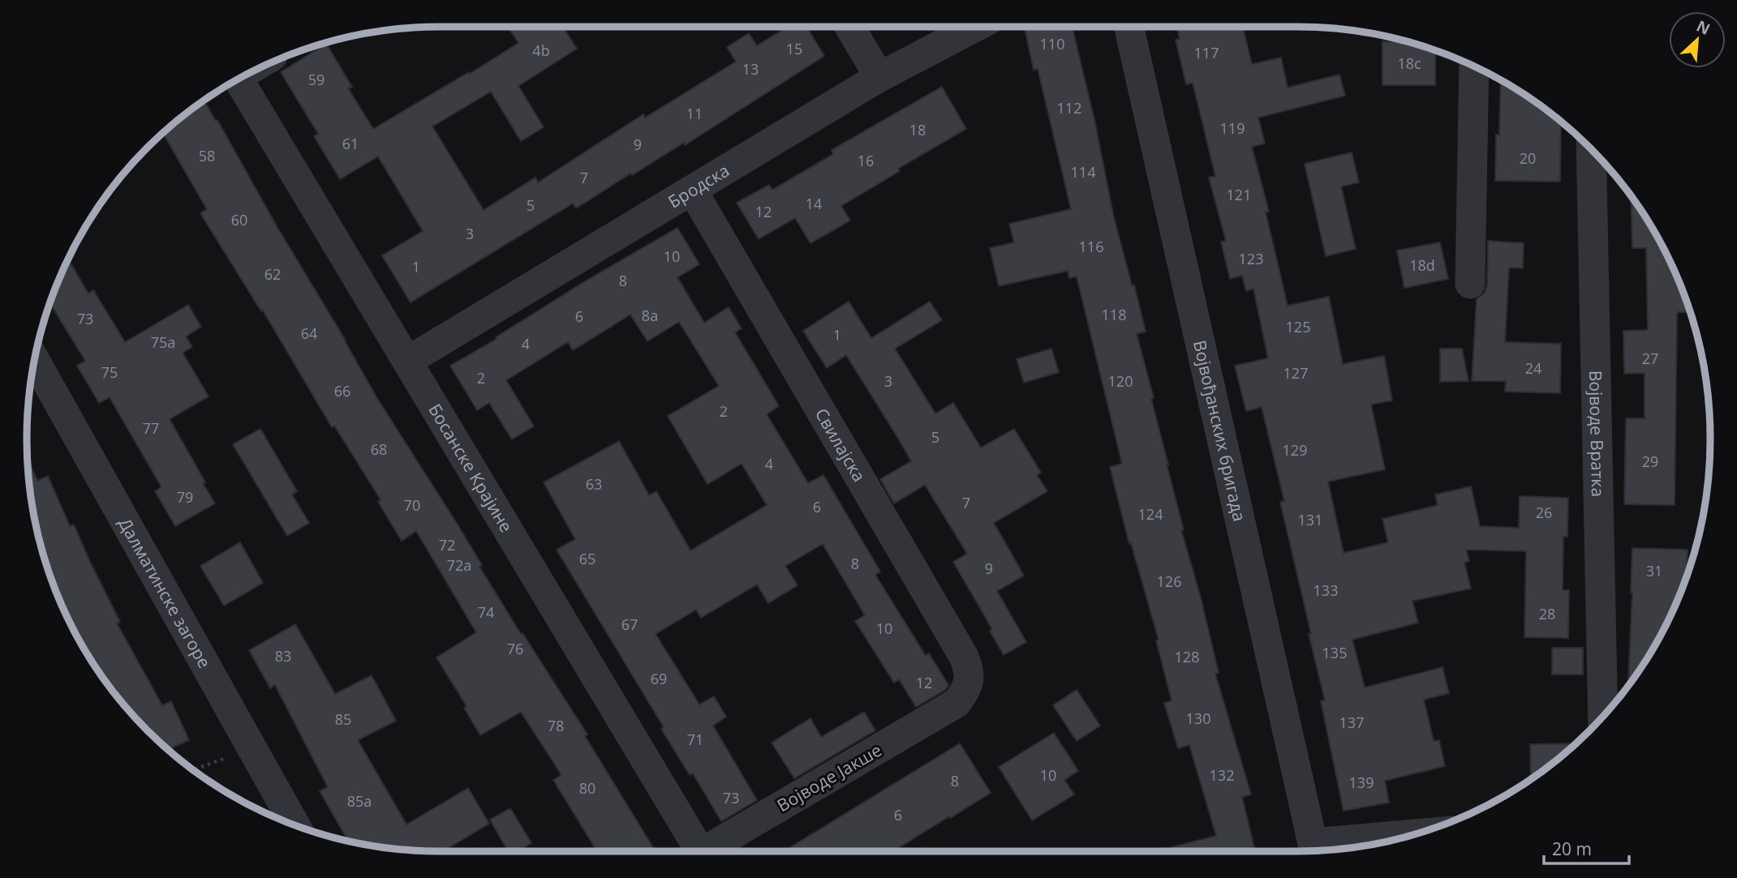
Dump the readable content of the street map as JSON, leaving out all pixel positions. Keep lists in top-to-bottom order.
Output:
{
  "streets": {
    "street": [
      "Бродска",
      "Војвођанских бригада",
      "Војводе Вратка",
      "Свилајска",
      "Босанске Крајине",
      "Далматинске загоре",
      "Војводе Јакше"
    ]
  },
  "crossings": [
    ["Бродска", "Свилајска"],
    ["Бродска", "Босанске Крајине"],
    ["Свилајска", "Војводе Јакше"]
  ],
  "house_numbers": [
    "110",
    "15",
    "4b",
    "117",
    "18c",
    "13",
    "59",
    "112",
    "11",
    "119",
    "18",
    "61",
    "9",
    "58",
    "20",
    "16",
    "114",
    "7",
    "121",
    "14",
    "5",
    "12",
    "60",
    "3",
    "116",
    "10",
    "123",
    "18d",
    "1",
    "62",
    "8",
    "118",
    "8a",
    "6",
    "73",
    "125",
    "64",
    "1",
    "75a",
    "4",
    "27",
    "24",
    "75",
    "127",
    "2",
    "3",
    "120",
    "66",
    "2",
    "77",
    "5",
    "68",
    "129",
    "29",
    "4",
    "63",
    "79",
    "7",
    "70",
    "6",
    "26",
    "124",
    "131",
    "72",
    "65",
    "8",
    "72a",
    "9",
    "31",
    "126",
    "133",
    "74",
    "28",
    "67",
    "10",
    "76",
    "135",
    "83",
    "128",
    "69",
    "12",
    "130",
    "85",
    "137",
    "78",
    "71",
    "10",
    "132",
    "8",
    "139",
    "80",
    "73",
    "85a",
    "6"
  ],
  "scale_bar": "20 m",
  "north": "top right"
}
